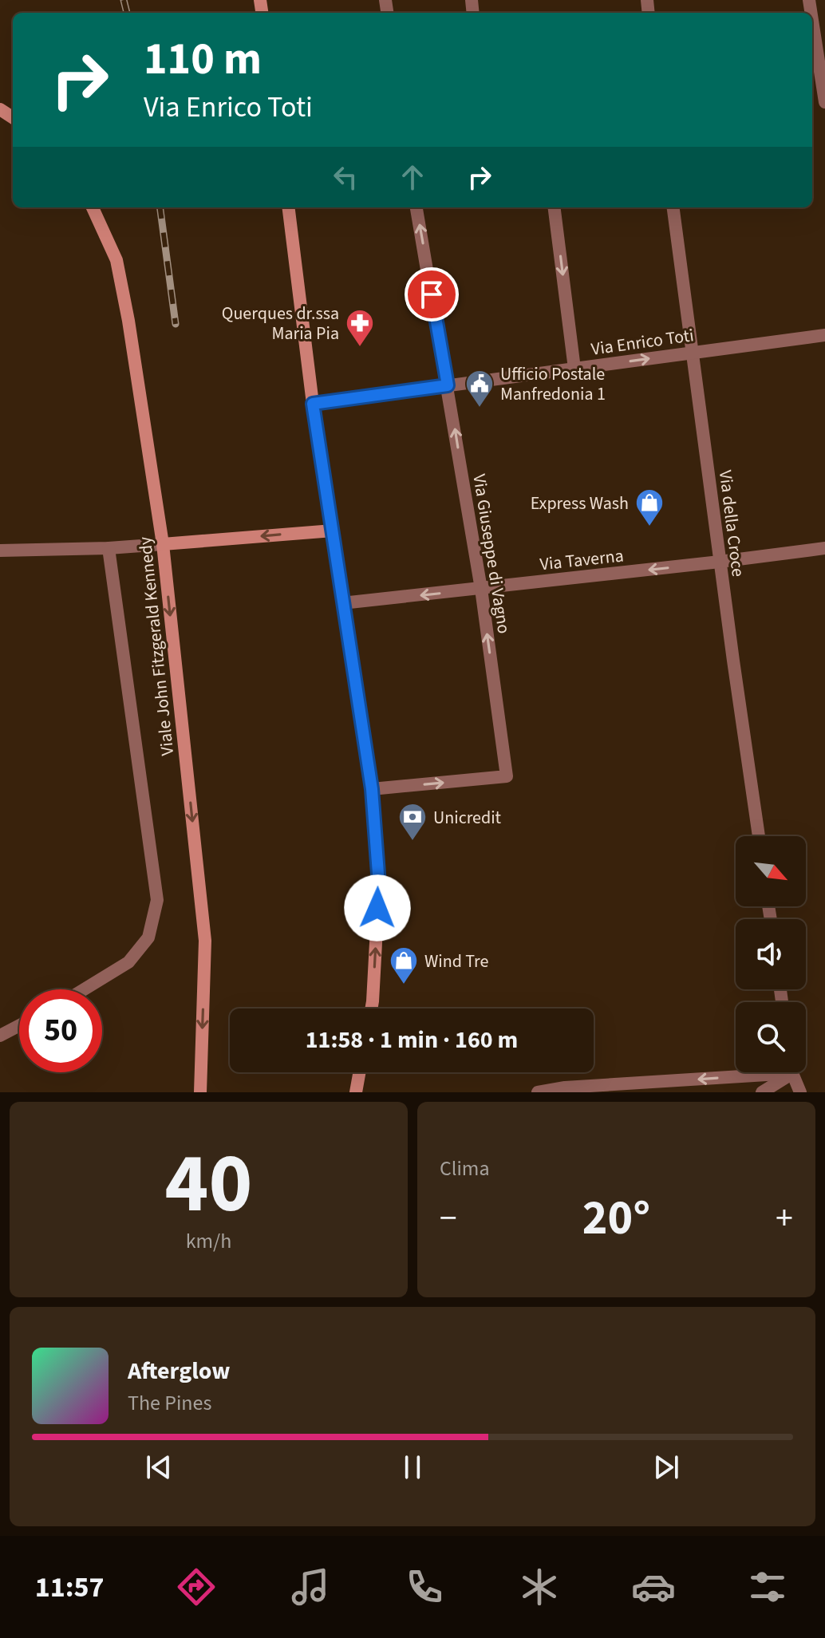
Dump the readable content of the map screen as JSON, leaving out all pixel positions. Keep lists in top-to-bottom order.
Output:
{
  "streets": {
    "main road": ["Viale John Fitzgerald Kennedy"],
    "street": [
      "Via Enrico Toti",
      "Via della Croce",
      "Via Giuseppe di Vagno",
      "Via Taverna"
    ]
  },
  "crossings": [
    ["Via Enrico Toti", "Via della Croce"],
    ["Via Enrico Toti", "Via Giuseppe di Vagno"],
    ["Via della Croce", "Via Taverna"],
    ["Via Giuseppe di Vagno", "Via Taverna"]
  ],
  "one_way": ["Via Giuseppe di Vagno", "Via Taverna", "Viale John Fitzgerald Kennedy"],
  "places": {
    "pharmacy": ["Querques dr.ssa Maria Pia"],
    "public building": ["Ufficio Postale Manfredonia 1"],
    "shop": ["Express Wash", "Wind Tre"],
    "bank": ["Unicredit"]
  },
  "north": "bottom right",
  "page": {
    "turn": ["110 m", "Via Enrico Toti"],
    "limit": "50",
    "trip": "11:58 · 1 min · 160 m",
    "tile": [
      ["40", "km/h"],
      "Clima"
    ],
    "heat": ["−", "20°", "+"],
    "song": ["Afterglow", "The Pines"],
    "tabs": "11:57"
  }
}
